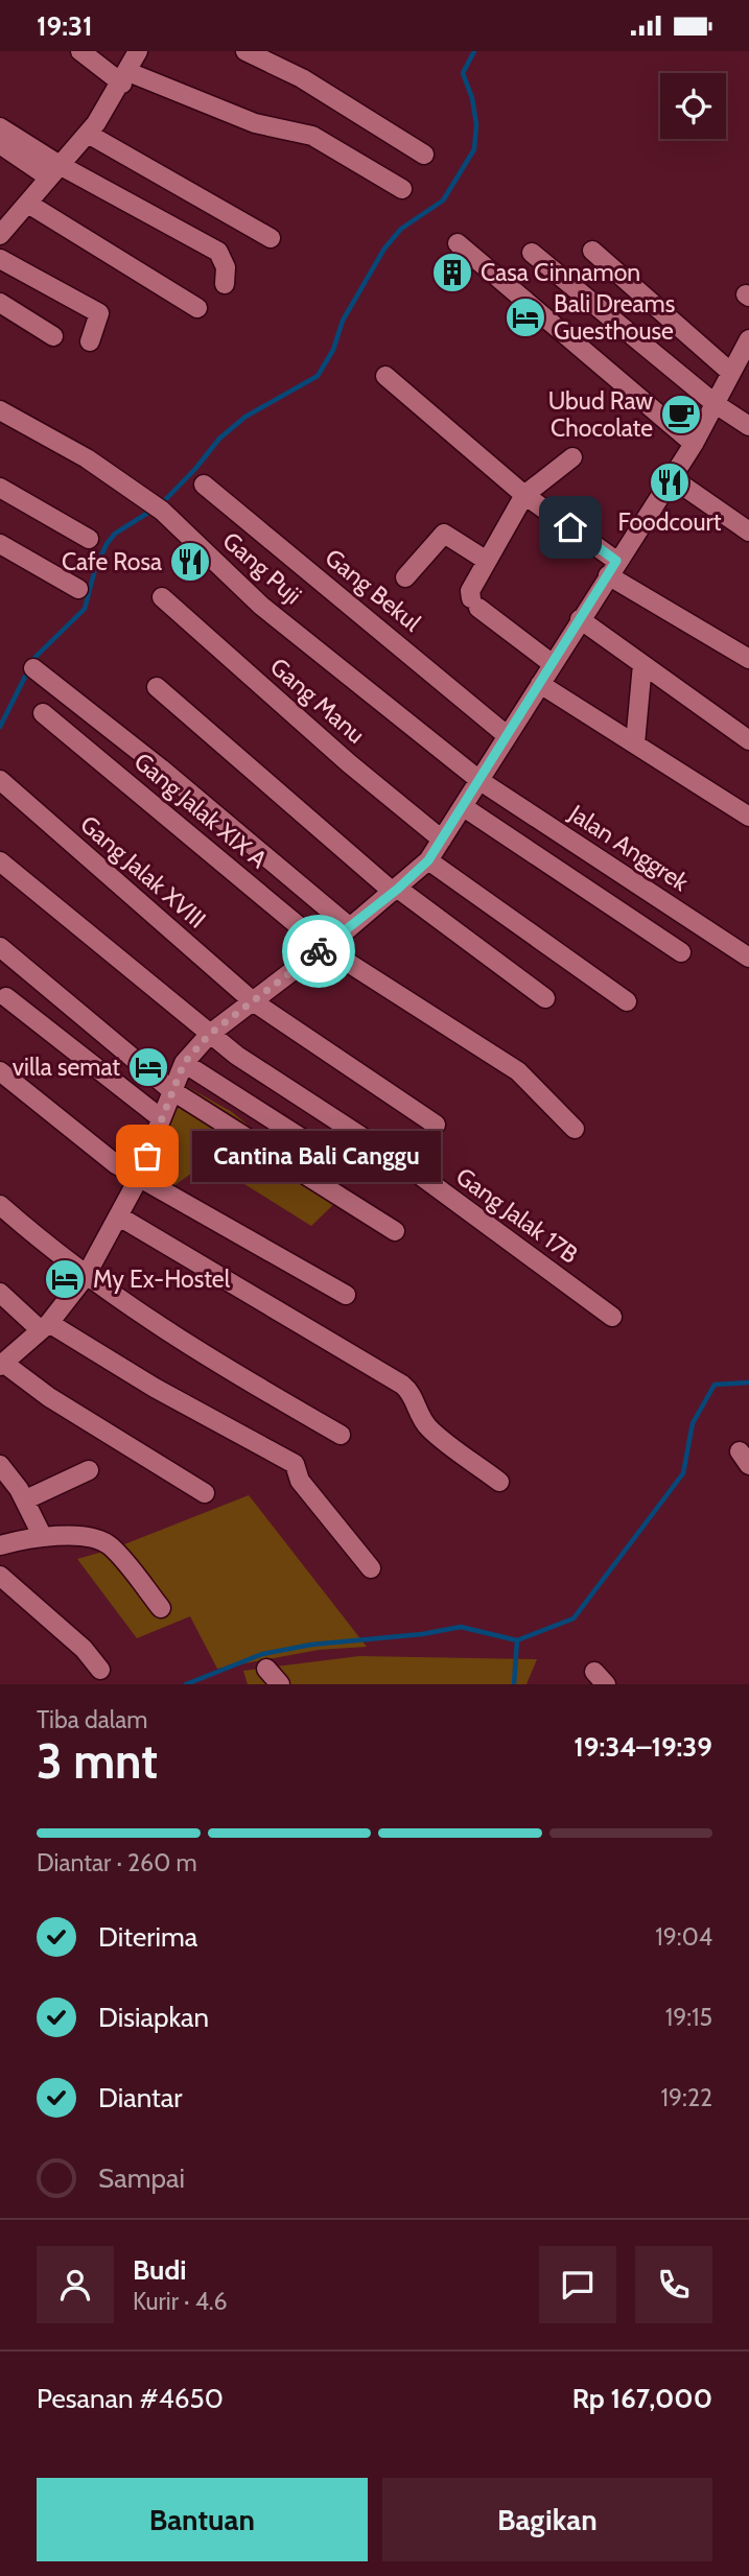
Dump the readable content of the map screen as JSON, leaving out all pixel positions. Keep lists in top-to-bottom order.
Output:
{
  "streets": {
    "street": [
      "Gang Puji",
      "Gang Bekul",
      "Gang Manu",
      "Gang Jalak XIX A",
      "Jalan Anggrek",
      "Gang Jalak XVIII",
      "Gang Jalak 17B"
    ]
  },
  "crossings": [
    ["Gang Puji", "Jalan Anggrek"]
  ],
  "places": {
    "building": ["Casa Cinnamon"],
    "hotel": ["Bali Dreams Guesthouse", "villa semat", "My Ex-Hostel"],
    "cafe": ["Ubud Raw Chocolate"],
    "restaurant": ["Foodcourt", "Cafe Rosa"],
    "other": ["Cantina Bali Canggu"]
  },
  "page": {
    "status": "19:31",
    "bubble": "Cantina Bali Canggu",
    "heading": ["3 mnt", "Tiba dalam", "19:34–19:39"],
    "panel": [
      "Budi",
      "Kurir · 4.6",
      "Pesanan #4650",
      "Rp 167,000"
    ],
    "bar": "Diantar · 260 m",
    "list": [
      ["Diterima", "19:04"],
      ["Disiapkan", "19:15"],
      ["Diantar", "19:22"],
      "Sampai"
    ],
    "buttons": ["Bantuan", "Bagikan"]
  }
}
